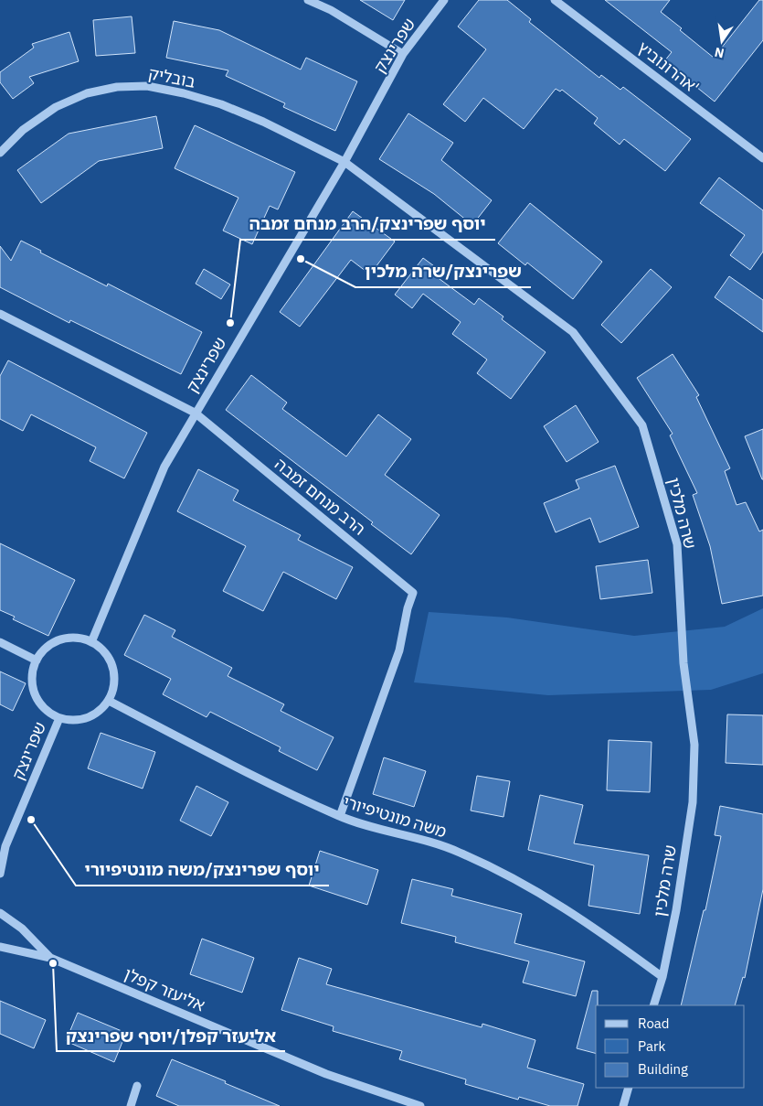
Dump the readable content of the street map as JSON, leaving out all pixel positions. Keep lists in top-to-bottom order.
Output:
{
  "streets": {
    "street": [
      "שפרינצק",
      "אהרונוביץ'",
      "בובליק",
      "הרב מנחם זמבה",
      "שרה מלכין",
      "משה מונטיפיורי",
      "אליעזר קפלן"
    ]
  },
  "crossings": [
    ["שפרינצק", "בובליק"],
    ["שפרינצק", "הרב מנחם זמבה"],
    ["שפרינצק", "שרה מלכין"],
    ["שפרינצק", "משה מונטיפיורי"],
    ["בובליק", "שרה מלכין"],
    ["הרב מנחם זמבה", "משה מונטיפיורי"],
    ["שרה מלכין", "משה מונטיפיורי"]
  ],
  "places": [
    "שפרינצק/שרה מלכין",
    "יוסף שפרינצק/הרב מנחם זמבה",
    "יוסף שפרינצק/משה מונטיפיורי",
    "אליעזר קפלן/יוסף שפרינצק"
  ],
  "legend": ["Road", "Park", "Building"],
  "north": "bottom"
}
